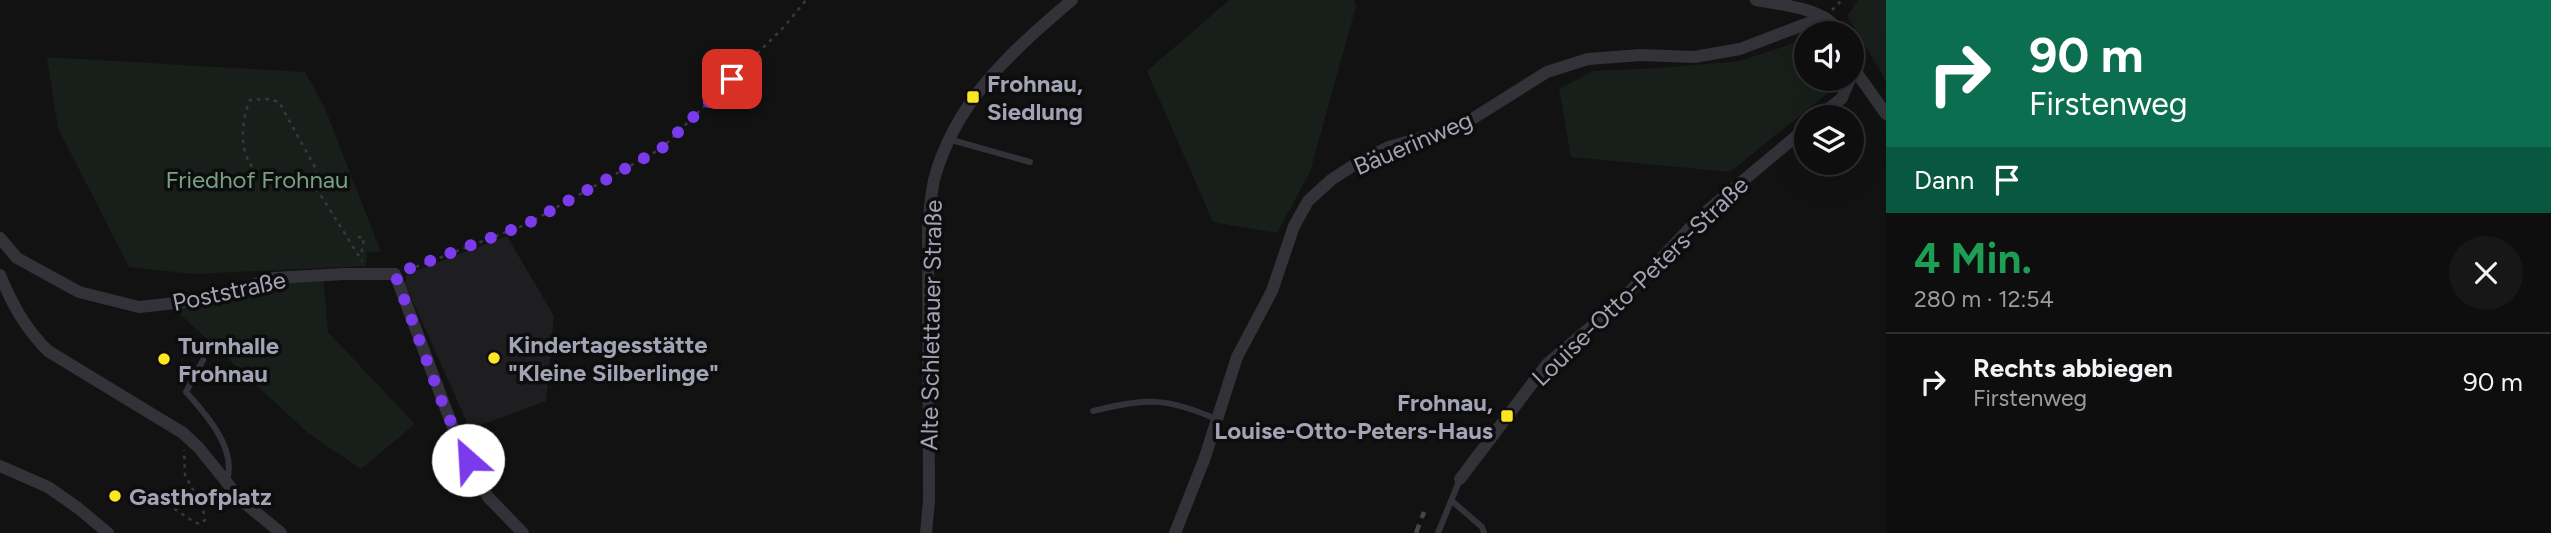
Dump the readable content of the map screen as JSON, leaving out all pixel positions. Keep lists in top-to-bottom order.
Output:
{
  "streets": {
    "street": [
      "Bäuerinweg",
      "Louise-Otto-Peters-Straße",
      "Poststraße",
      "Alte Schlettauer Straße"
    ]
  },
  "parks": ["Friedhof Frohnau"],
  "places": {
    "transit": ["Frohnau, Siedlung", "Frohnau, Louise-Otto-Peters-Haus"],
    "other": ["Kindertagesstätte \"Kleine Silberlinge\"", "Turnhalle Frohnau", "Gasthofplatz"]
  },
  "page": {
    "turn": ["90 m", "Firstenweg"],
    "then": "Dann",
    "heading": ["4 Min.", "280 m · 12:54"],
    "list": [
      {
        "name": "Rechts abbiegen",
        "note": "Firstenweg",
        "value": "90 m"
      }
    ]
  }
}
